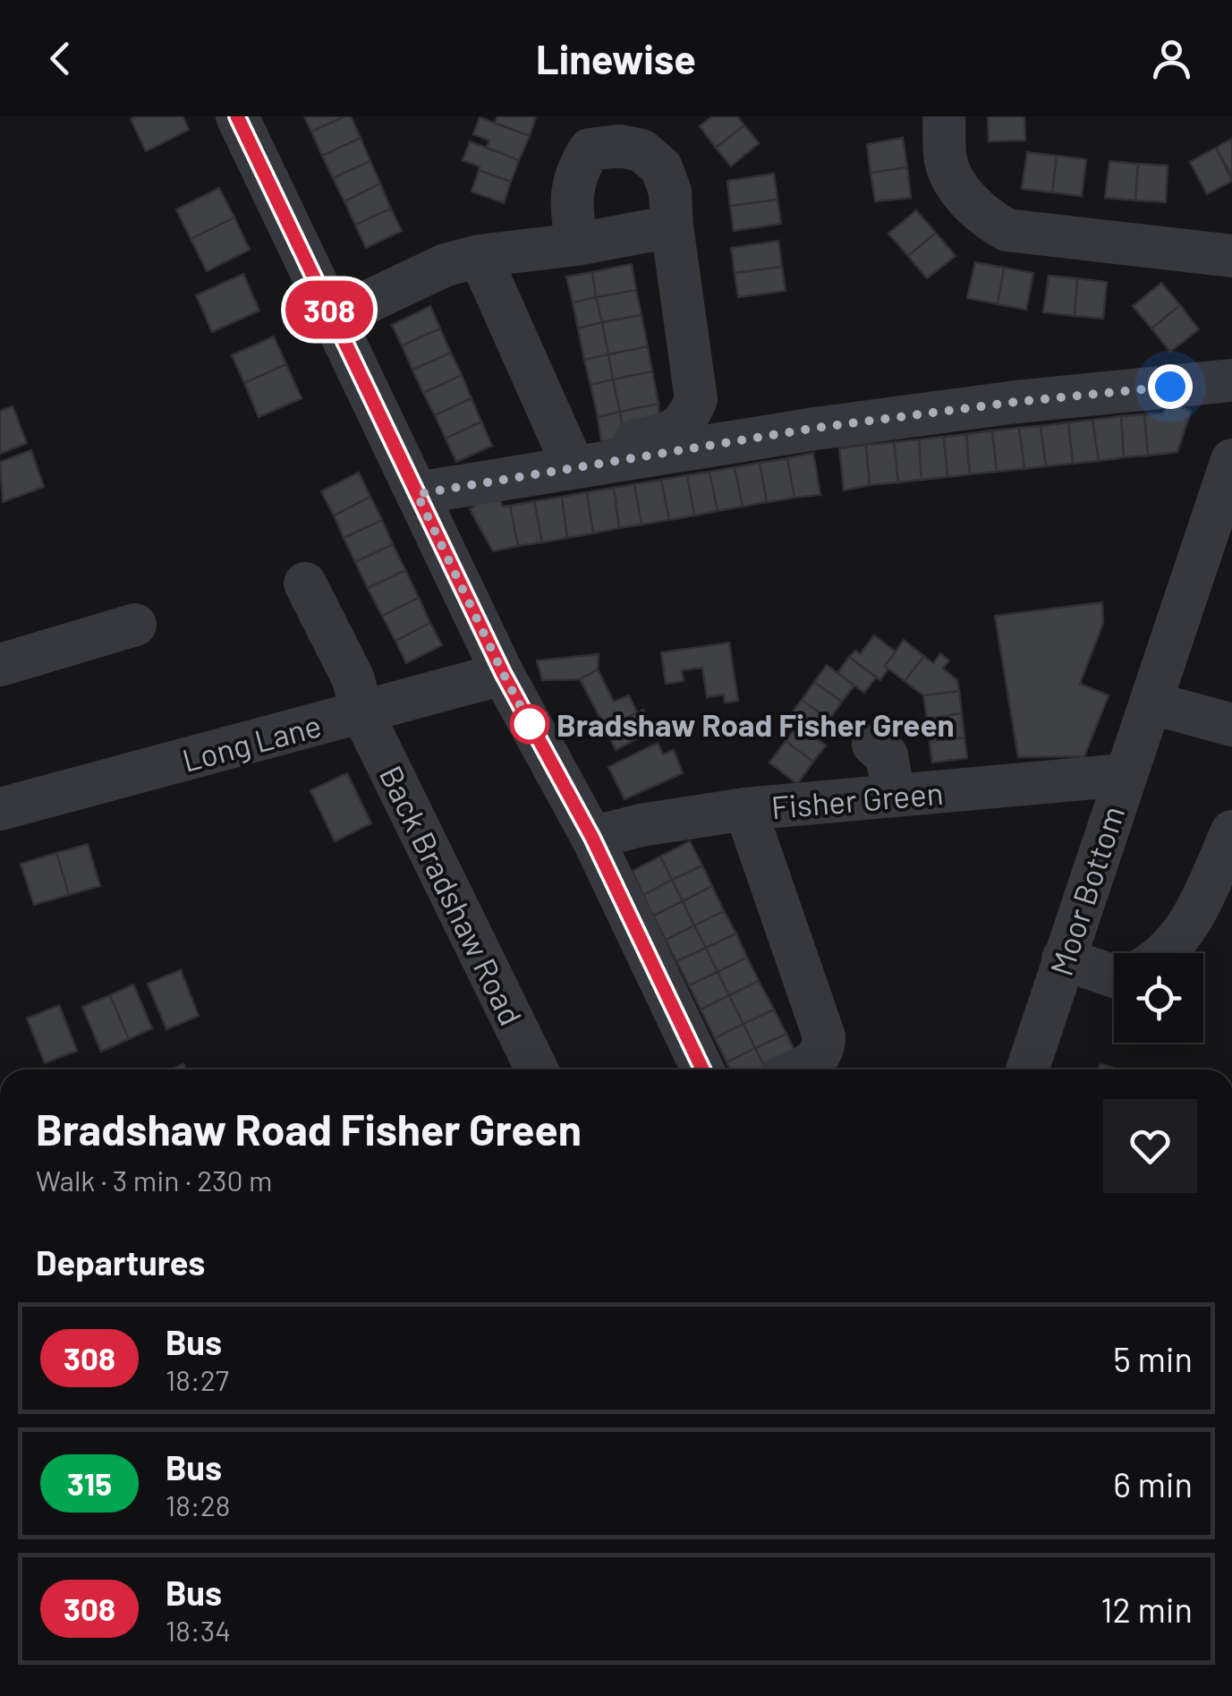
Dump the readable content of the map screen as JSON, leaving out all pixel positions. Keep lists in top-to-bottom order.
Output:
{
  "streets": {
    "street": [
      "Long Lane",
      "Fisher Green",
      "Moor Bottom",
      "Back Bradshaw Road"
    ]
  },
  "crossings": [
    ["Long Lane", "Back Bradshaw Road"],
    ["Fisher Green", "Moor Bottom"]
  ],
  "places": ["Bradshaw Road Fisher Green"],
  "lines": ["bus line 308"],
  "page": {
    "header": "Linewise",
    "on_map": "308",
    "heading": [
      ["Bradshaw Road Fisher Green", "Walk · 3 min · 230 m"],
      "Departures"
    ],
    "list": [
      {
        "mark": "308",
        "name": "Bus",
        "note": "18:27",
        "value": "5 min"
      },
      {
        "mark": "315",
        "name": "Bus",
        "note": "18:28",
        "value": "6 min"
      },
      {
        "mark": "308",
        "name": "Bus",
        "note": "18:34",
        "value": "12 min"
      }
    ]
  }
}
